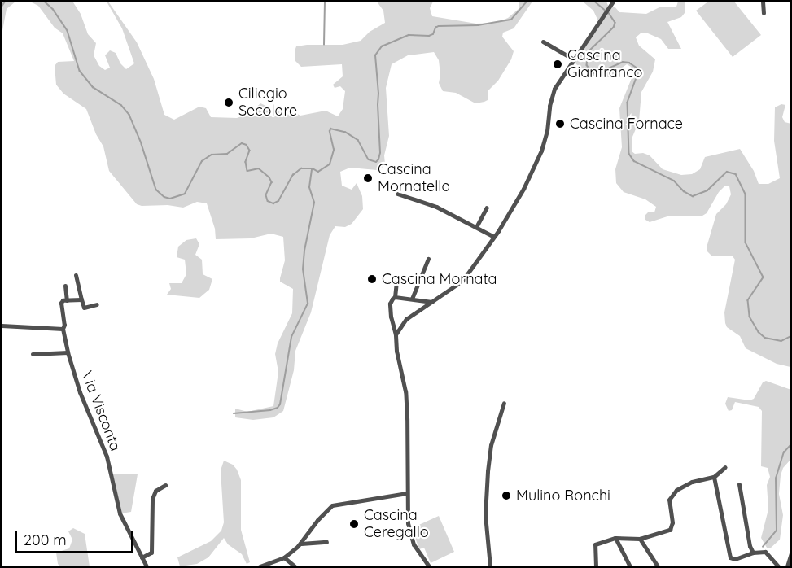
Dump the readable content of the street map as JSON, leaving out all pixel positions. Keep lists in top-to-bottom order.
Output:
{
  "streets": {
    "street": ["Via Visconta"]
  },
  "places": [
    "Cascina Gianfranco",
    "Ciliegio Secolare",
    "Cascina Fornace",
    "Cascina Mornatella",
    "Cascina Mornata",
    "Mulino Ronchi",
    "Cascina Ceregallo"
  ],
  "scale_bar": "200 m"
}
